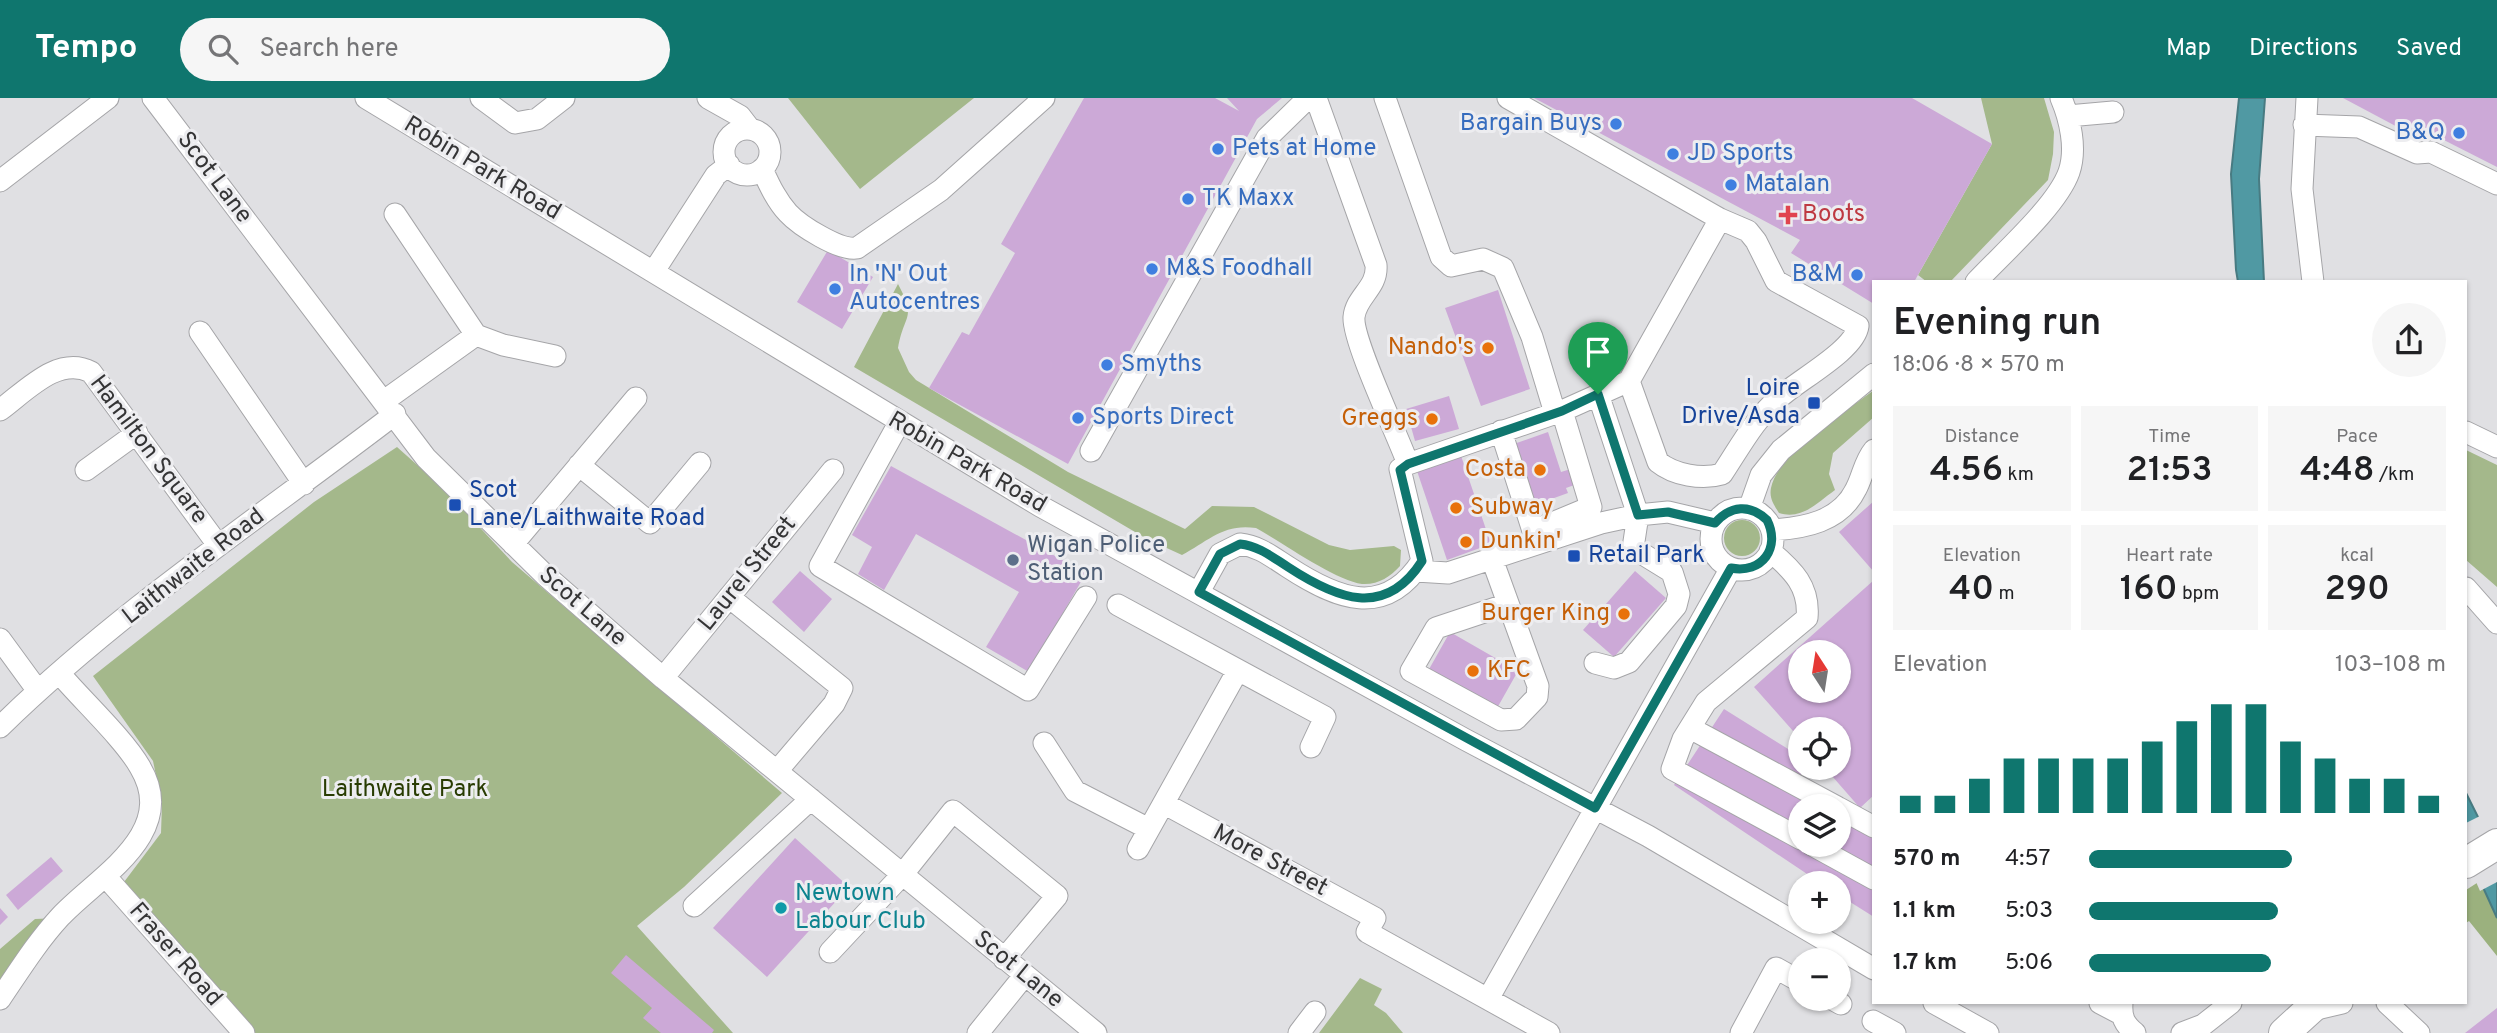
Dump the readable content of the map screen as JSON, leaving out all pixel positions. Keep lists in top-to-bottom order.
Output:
{
  "streets": {
    "street": [
      "Robin Park Road",
      "Scot Lane",
      "Hamilton Square",
      "Laithwaite Road",
      "Laurel Street",
      "More Street",
      "Fraser Road"
    ]
  },
  "crossings": [
    ["Scot Lane", "Laithwaite Road"],
    ["Scot Lane", "Laurel Street"],
    ["Hamilton Square", "Laithwaite Road"]
  ],
  "parks": ["Laithwaite Park"],
  "places": {
    "other": [
      "Bargain Buys",
      "B&Q",
      "Pets at Home",
      "JD Sports",
      "Matalan",
      "TK Maxx",
      "M&S Foodhall",
      "B&M",
      "In 'N' Out Autocentres",
      "Nando's",
      "Smyths",
      "Sports Direct",
      "Greggs",
      "Costa",
      "Subway",
      "Dunkin'",
      "Wigan Police Station",
      "Burger King",
      "KFC",
      "Newtown Labour Club"
    ],
    "health": ["Boots"],
    "transit": ["Loire Drive/Asda", "Scot Lane/Laithwaite Road", "Retail Park"]
  },
  "north": "top",
  "page": {
    "header": "Tempo",
    "search": "Search here",
    "nav": ["Map", "Directions", "Saved"],
    "heading": ["Evening run", "18:06 · 8 × 570 m"],
    "stats": [
      ["Distance", "4.56 km"],
      ["Time", "21:53"],
      ["Pace", "4:48 /km"],
      ["Elevation", "40 m"],
      ["Heart rate", "160 bpm"],
      ["kcal", "290"]
    ],
    "chart": ["Elevation", "103–108 m"],
    "map_buttons": ["+", "−"],
    "list": [
      {
        "name": "570 m",
        "note": "4:57"
      },
      {
        "name": "1.1 km",
        "note": "5:03"
      },
      {
        "name": "1.7 km",
        "note": "5:06"
      }
    ]
  }
}
